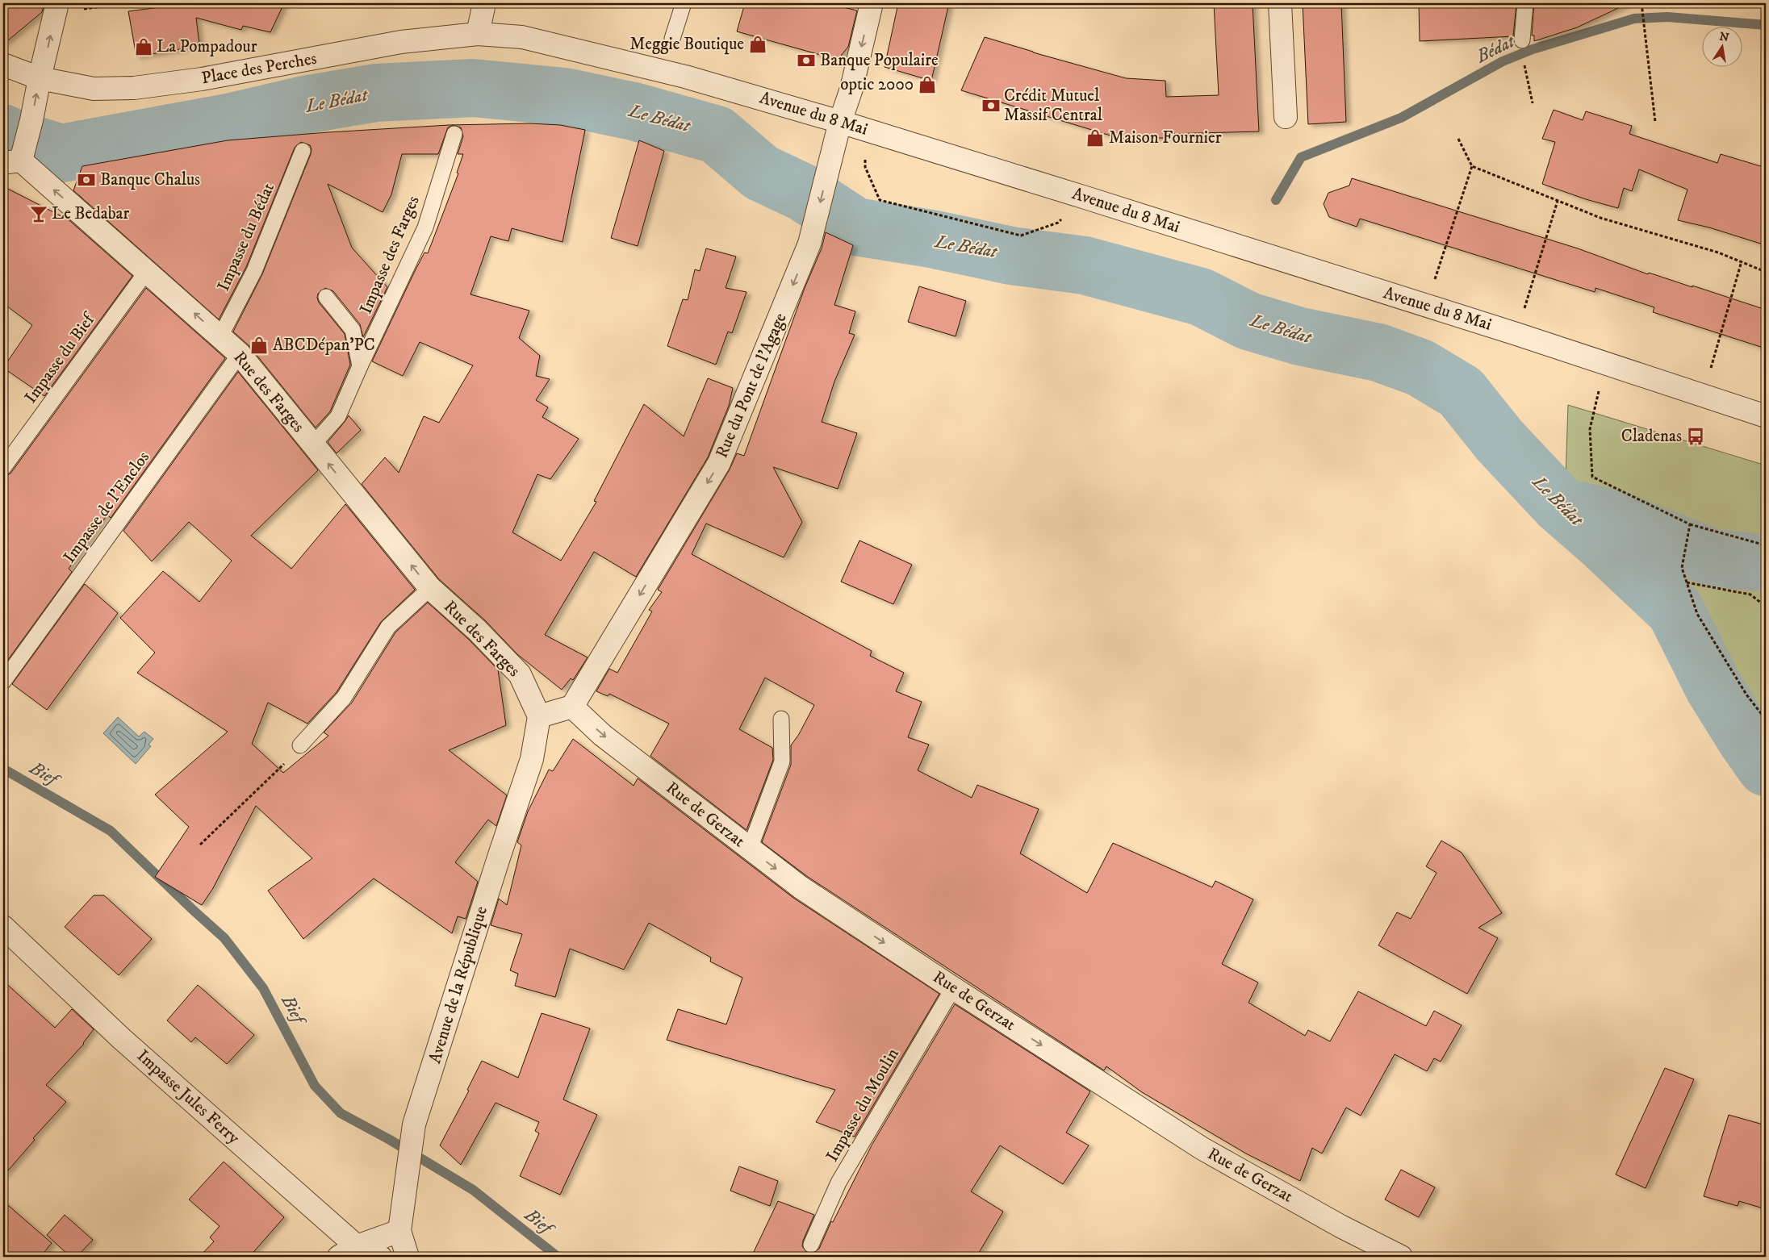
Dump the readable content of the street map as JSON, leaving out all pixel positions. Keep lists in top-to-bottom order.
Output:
{
  "streets": {
    "street": [
      "Place des Perches",
      "Avenue du 8 Mai",
      "Rue du Pont de l'Agage",
      "Rue des Farges",
      "Rue de Gerzat",
      "Avenue de la République",
      "Impasse Jules Ferry"
    ],
    "lane": [
      "Impasse du Bédat",
      "Impasse des Farges",
      "Impasse du Bief",
      "Impasse de l'Enclos",
      "Impasse du Moulin"
    ]
  },
  "crossings": [
    ["Place des Perches", "Avenue du 8 Mai"],
    ["Place des Perches", "Rue des Farges"],
    ["Avenue du 8 Mai", "Rue du Pont de l'Agage"],
    ["Impasse du Bédat", "Rue des Farges"],
    ["Impasse des Farges", "Rue des Farges"],
    ["Impasse du Bief", "Rue des Farges"],
    ["Rue du Pont de l'Agage", "Rue de Gerzat"],
    ["Rue des Farges", "Impasse de l'Enclos"],
    ["Rue des Farges", "Avenue de la République"],
    ["Rue de Gerzat", "Impasse du Moulin"]
  ],
  "one_way": ["Rue du Pont de l'Agage", "Rue des Farges", "Rue de Gerzat"],
  "water": ["Bédat", "Le Bédat", "Bief"],
  "places": {
    "shop": [
      "Meggie Boutique",
      "La Pompadour",
      "optic 2000",
      "Maison Fournier",
      "ABCDépan'PC"
    ],
    "bank": ["Banque Populaire", "Crédit Mutuel Massif Central", "Banque Chalus"],
    "bar": ["Le Bedabar"],
    "bus stop": ["Cladenas"]
  },
  "north": "top"
}
